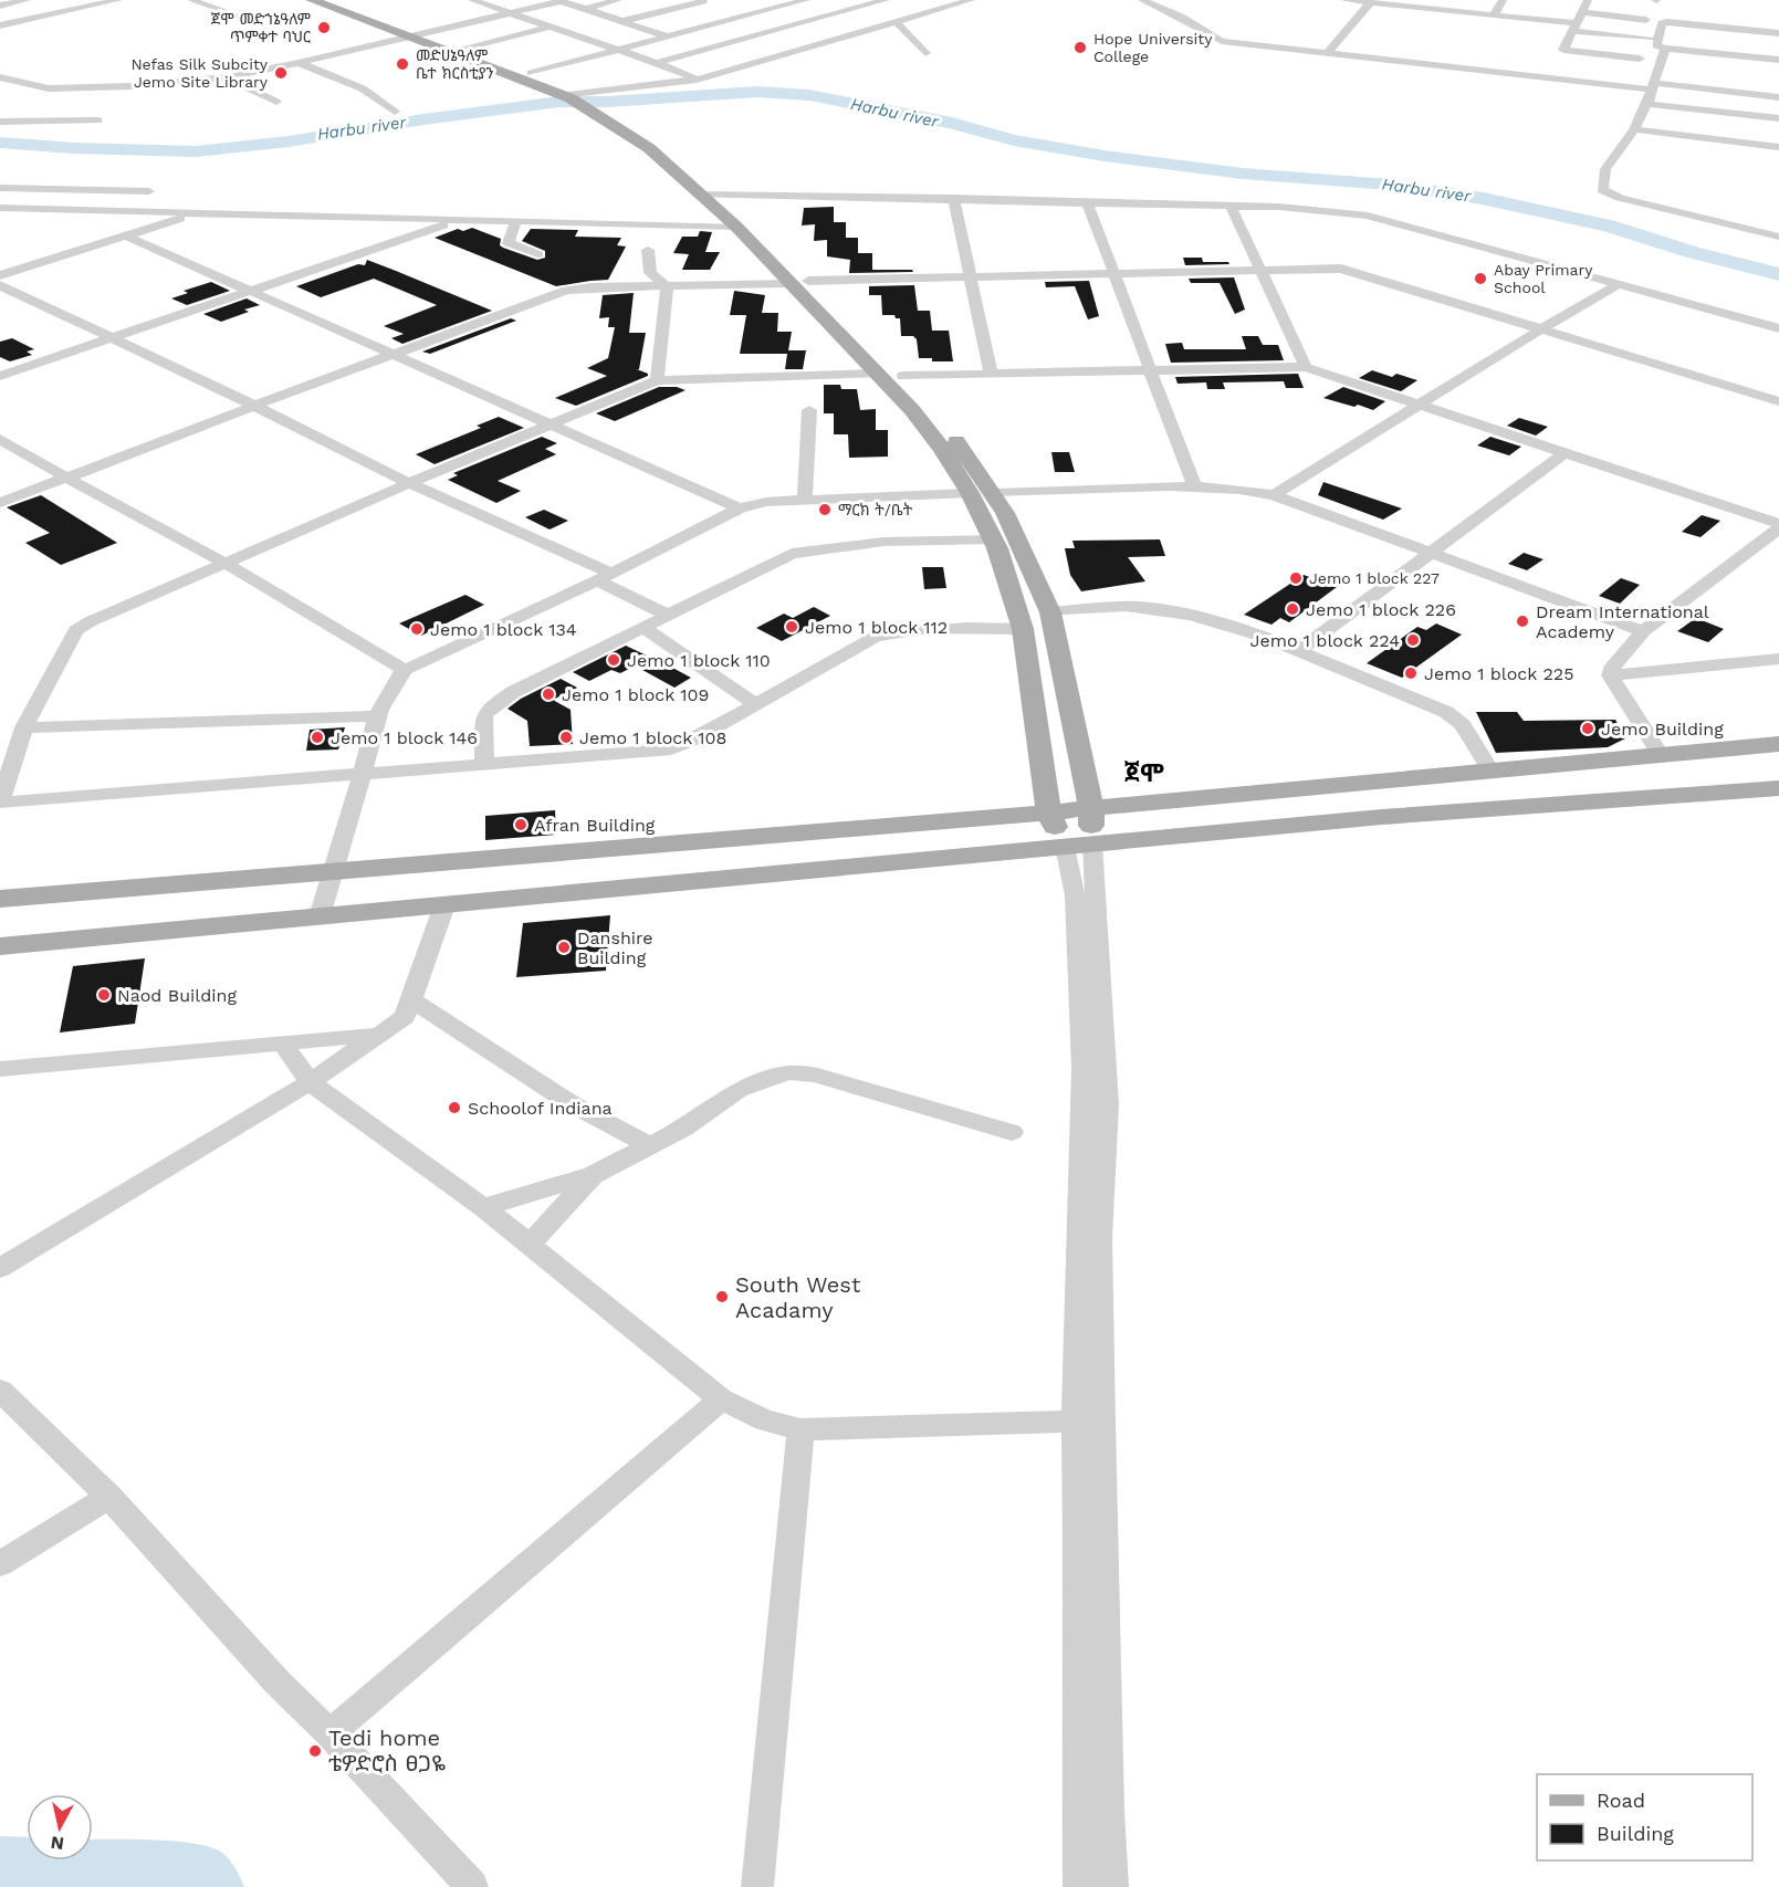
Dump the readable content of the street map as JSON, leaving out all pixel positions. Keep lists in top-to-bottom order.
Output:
{
  "districts": ["ጀሞ"],
  "water": ["Harbu river"],
  "places": [
    "ጀሞ መድኀኔዓለም ጥምቀተ ባህር",
    "Hope University College",
    "መድሀኔዓለም ቤተ ክርስቲያን",
    "Nefas Silk Subcity Jemo Site Library",
    "Abay Primary School",
    "ማርክ ት/ቤት",
    "Jemo 1 block 227",
    "Jemo 1 block 226",
    "Dream International Academy",
    "Jemo 1 block 112",
    "Jemo 1 block 134",
    "Jemo 1 block 224",
    "Jemo 1 block 110",
    "Jemo 1 block 225",
    "Jemo 1 block 109",
    "Jemo Building",
    "Jemo 1 block 146",
    "Jemo 1 block 108",
    "Afran Building",
    "Danshire Building",
    "Naod Building",
    "Schoolof Indiana",
    "South West Acadamy",
    "Tedi home ቴዎድሮስ ፀጋዬ"
  ],
  "legend": ["Road", "Building"],
  "north": "bottom"
}
